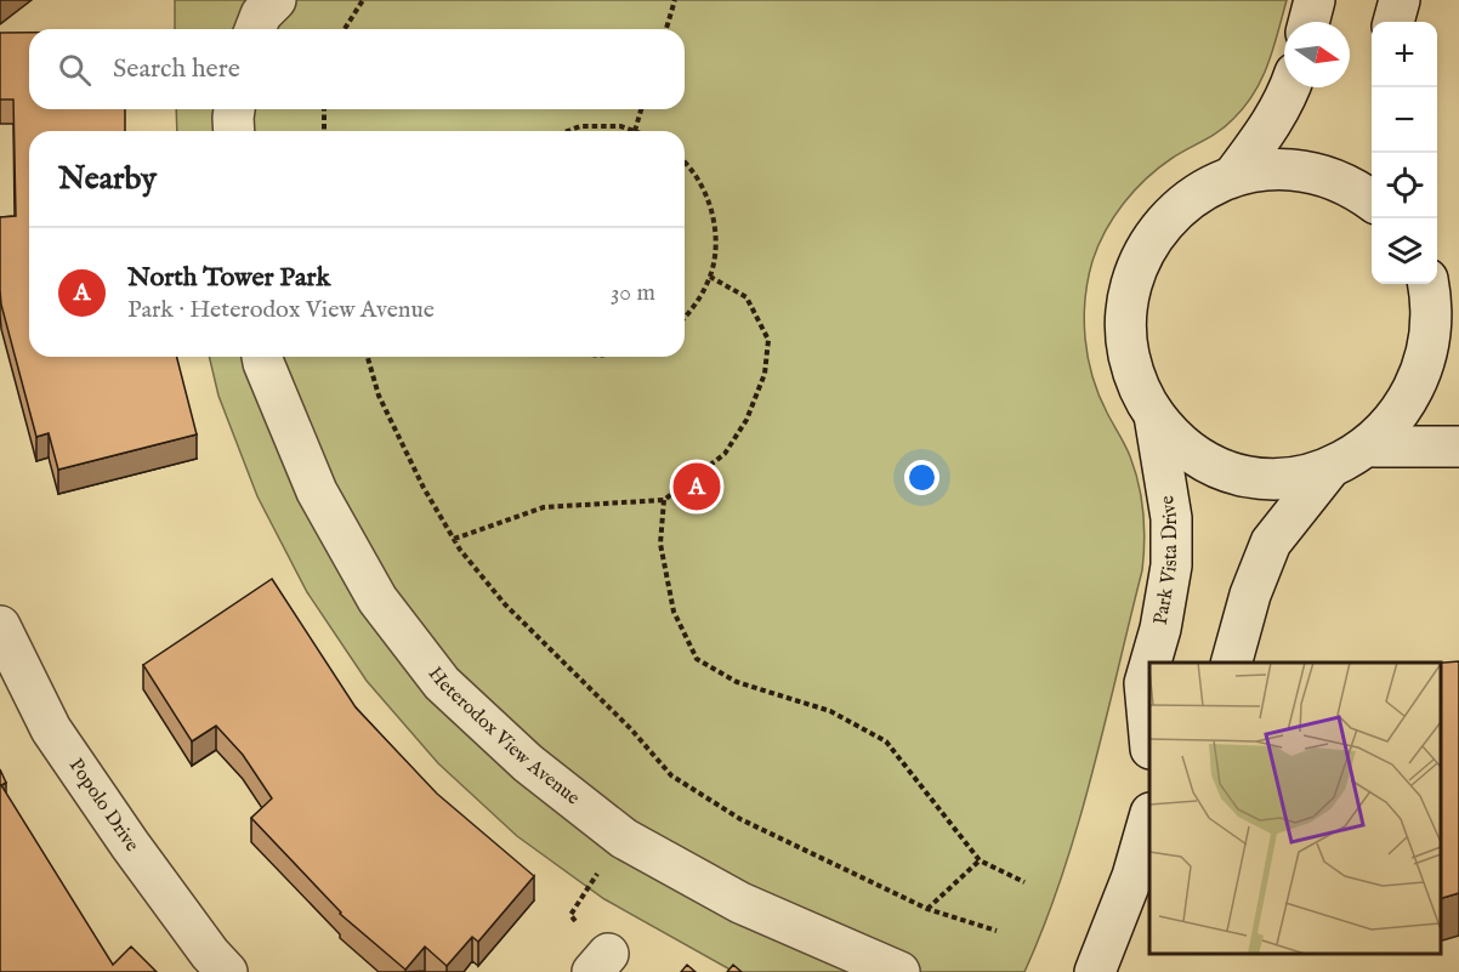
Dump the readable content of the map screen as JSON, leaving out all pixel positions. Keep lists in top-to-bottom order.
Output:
{
  "streets": {
    "street": ["Park Vista Drive", "Heterodox View Avenue", "Popolo Drive"]
  },
  "north": "right",
  "page": {
    "map_buttons": ["+", "−"],
    "search": "Search here",
    "heading": "Nearby",
    "list": [
      {
        "mark": "A",
        "name": "North Tower Park",
        "note": "Park · Heterodox View Avenue",
        "value": "30 m"
      }
    ],
    "pins": "A"
  }
}
